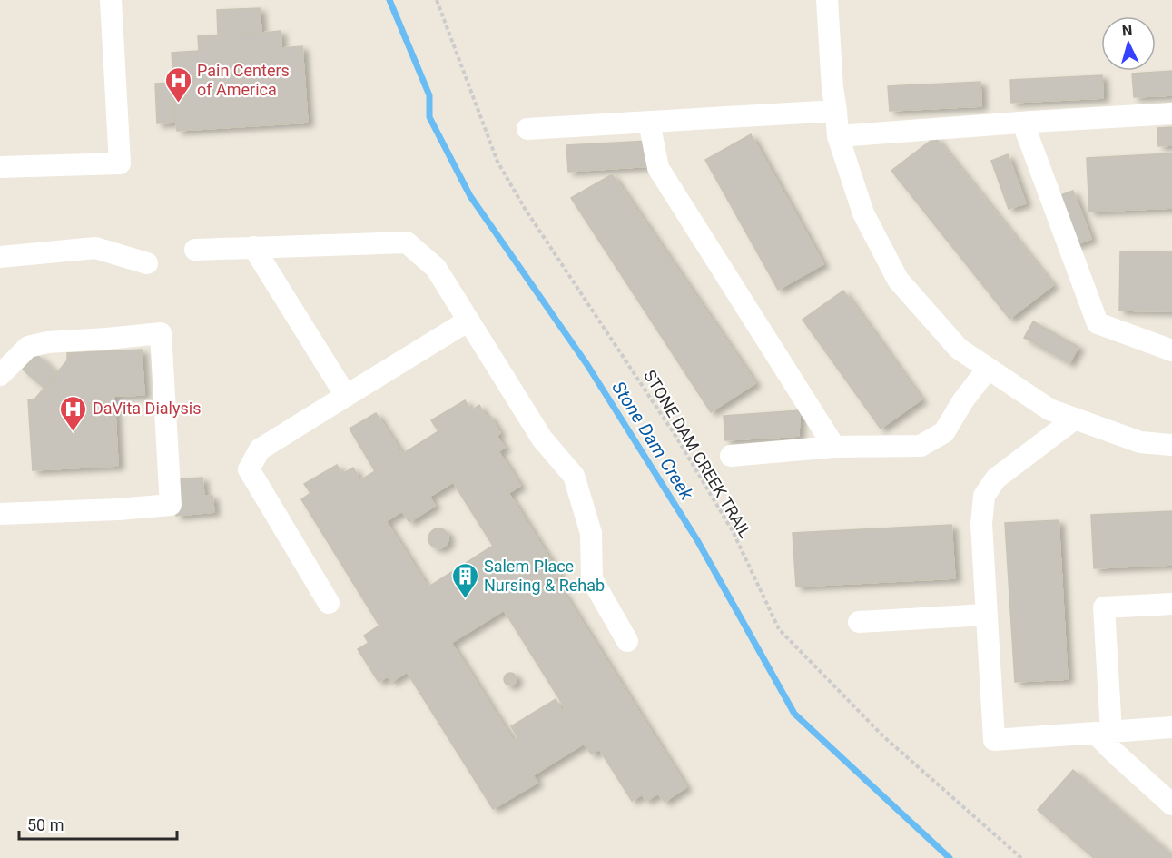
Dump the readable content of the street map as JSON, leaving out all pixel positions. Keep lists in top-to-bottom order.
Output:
{
  "streets": {
    "path": ["STONE DAM CREEK TRAIL"]
  },
  "water": ["Stone Dam Creek"],
  "places": {
    "hospital": ["Pain Centers of America", "DaVita Dialysis"],
    "building": ["Salem Place Nursing & Rehab"]
  },
  "scale_bar": "50 m",
  "north": "top"
}
